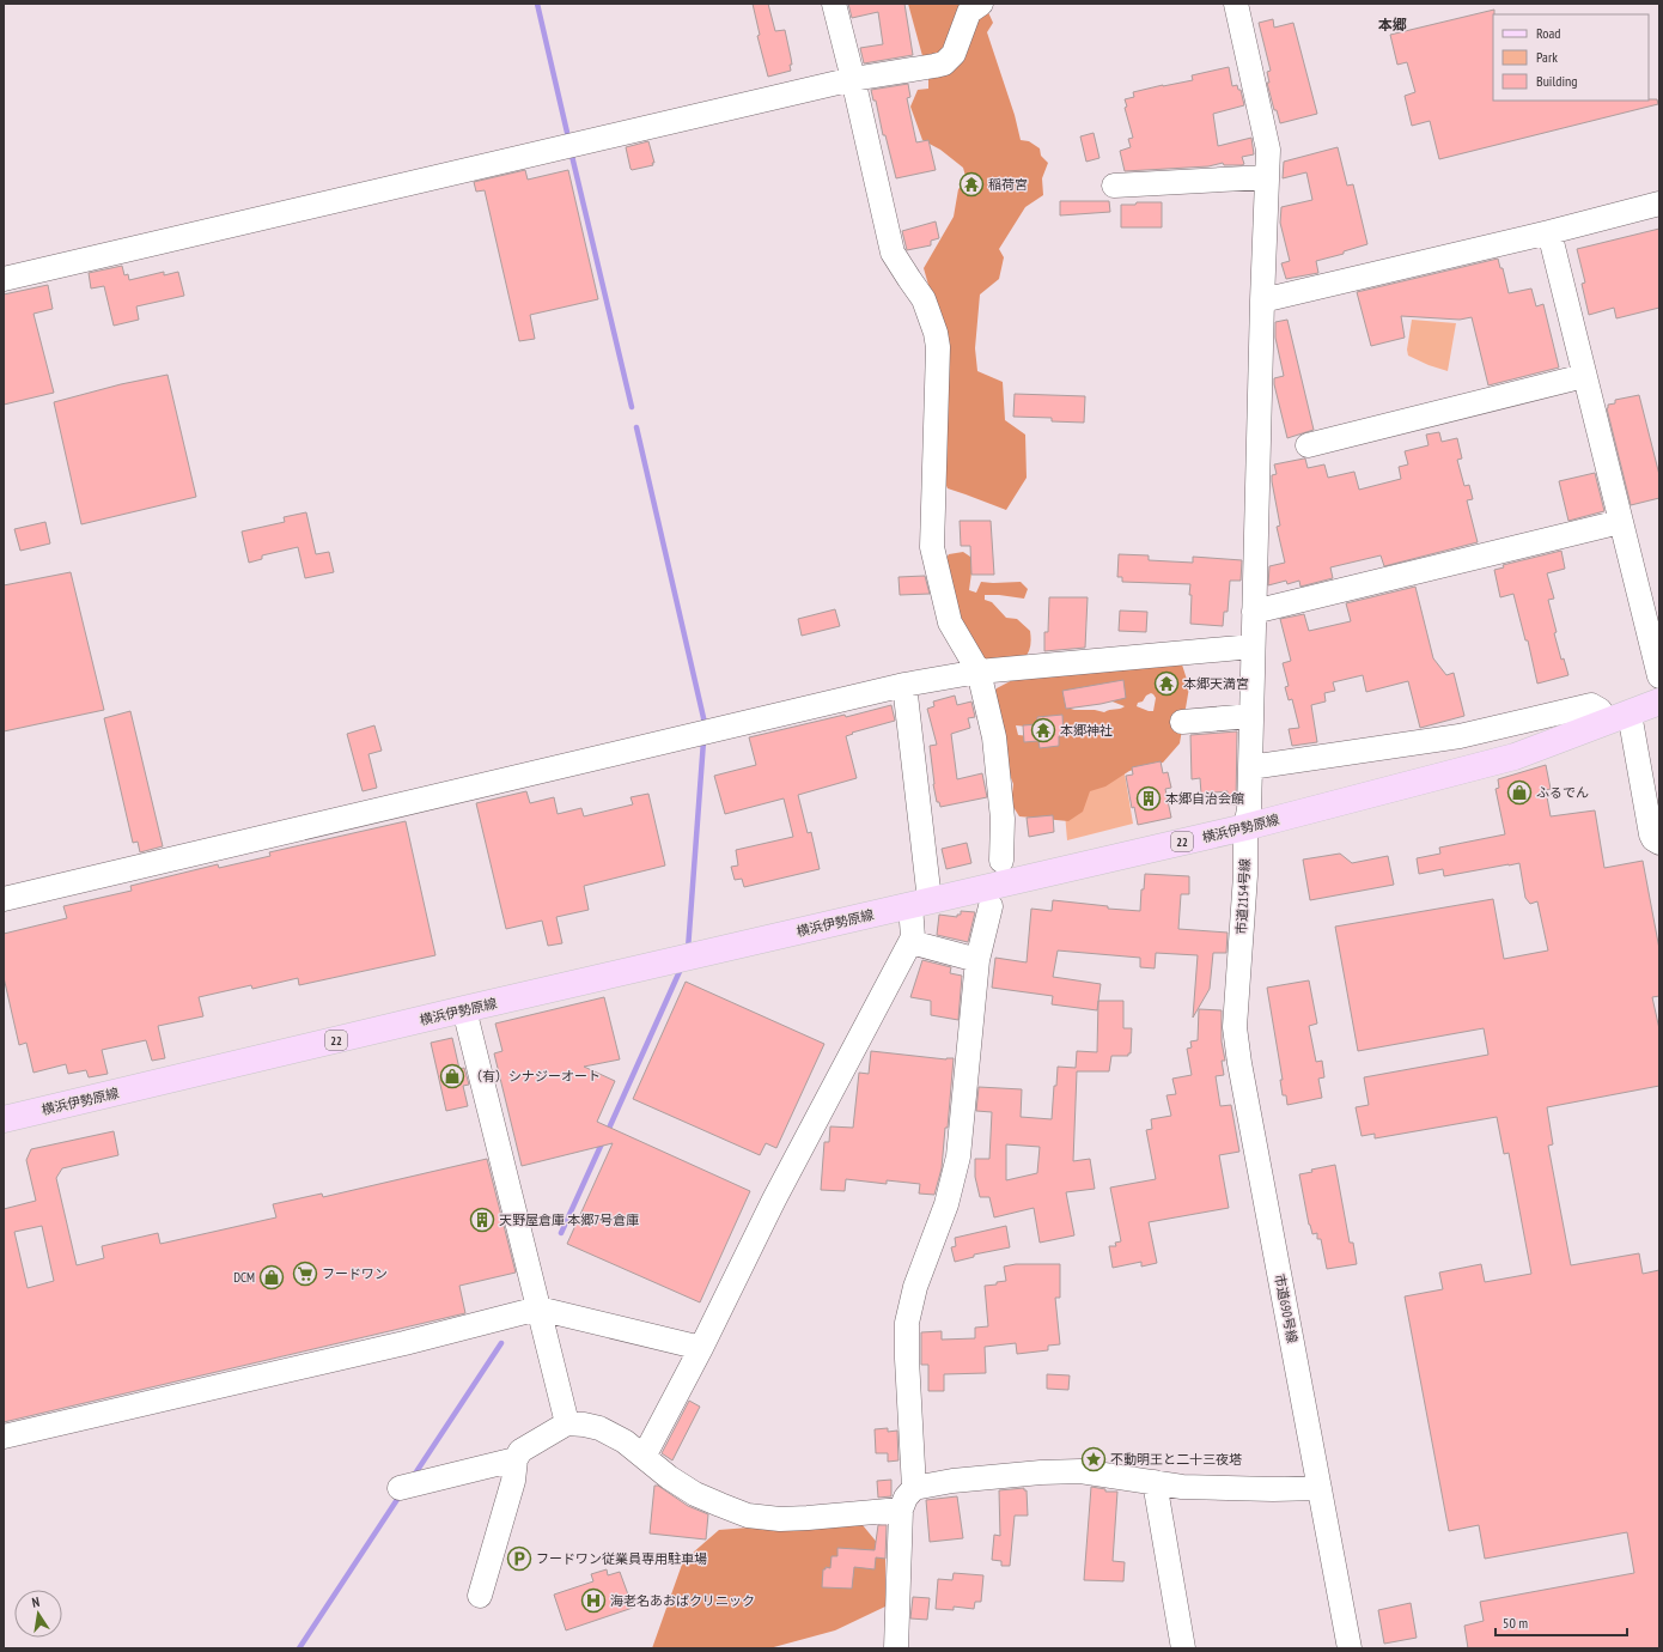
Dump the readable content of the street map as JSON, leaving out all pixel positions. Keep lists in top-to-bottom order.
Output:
{
  "streets": {
    "main road": ["横浜伊勢原線", "22"],
    "street": ["市道2154号線", "市道690号線"]
  },
  "crossings": [
    ["横浜伊勢原線", "市道2154号線"],
    ["市道2154号線", "市道690号線"]
  ],
  "districts": ["本郷"],
  "places": {
    "temple": ["稲荷宮", "本郷天満宮", "本郷神社"],
    "shop": ["ふるでん", "（有）シナジーオート", "DCM"],
    "building": ["本郷自治会館", "天野屋倉庫 本郷7号倉庫"],
    "supermarket": ["フードワン"],
    "place": ["不動明王と二十三夜塔"],
    "parking": ["フードワン従業員専用駐車場"],
    "hospital": ["海老名あおばクリニック"]
  },
  "legend": ["Road", "Park", "Building"],
  "scale_bar": "50 m",
  "north": "top"
}
